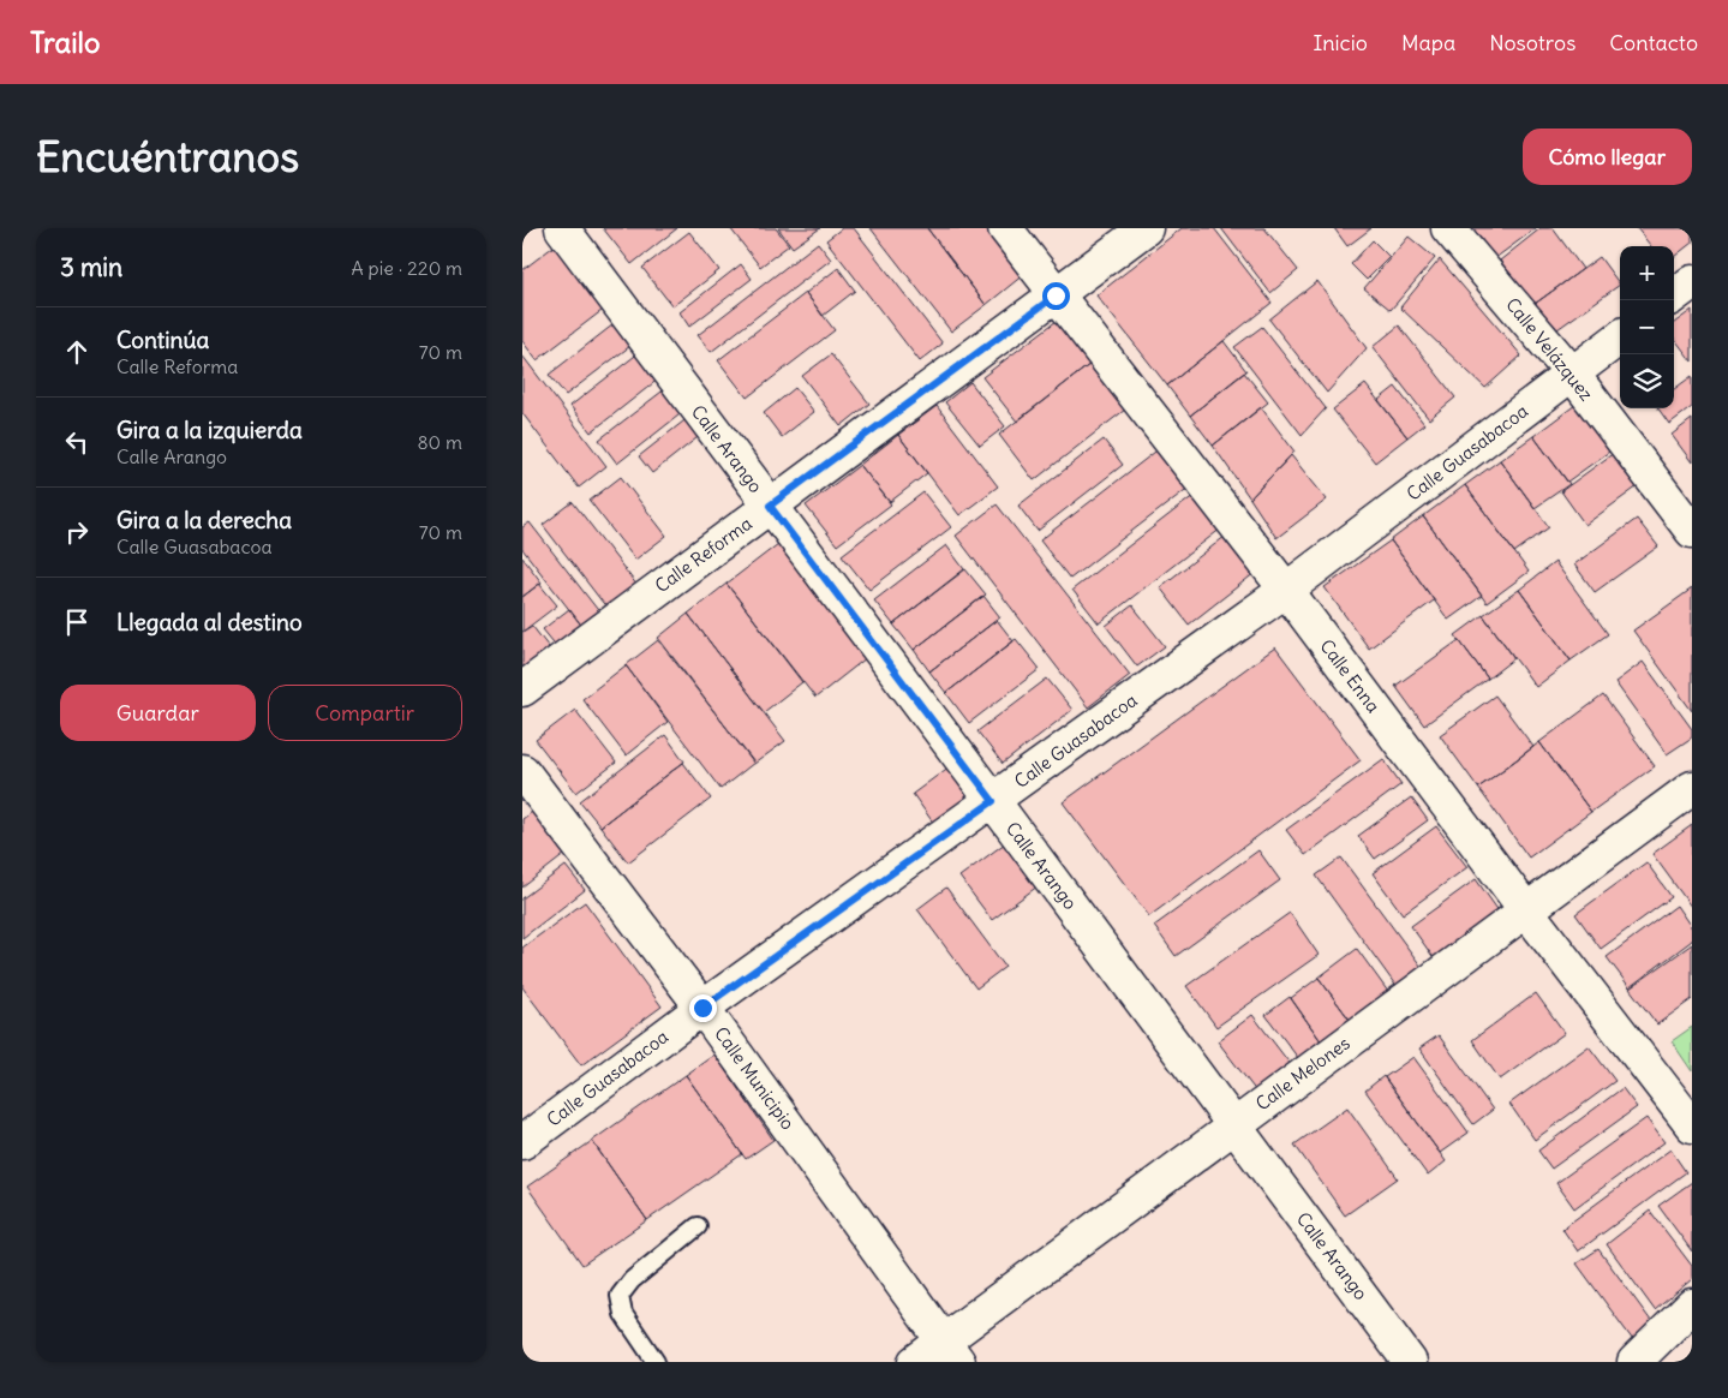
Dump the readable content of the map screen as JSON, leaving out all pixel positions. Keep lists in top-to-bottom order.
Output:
{
  "streets": {
    "street": [
      "Calle Velázquez",
      "Calle Arango",
      "Calle Guasabacoa",
      "Calle Reforma",
      "Calle Enna",
      "Calle Melones",
      "Calle Municipio"
    ]
  },
  "crossings": [
    ["Calle Velázquez", "Calle Guasabacoa"],
    ["Calle Arango", "Calle Guasabacoa"],
    ["Calle Arango", "Calle Reforma"],
    ["Calle Arango", "Calle Melones"],
    ["Calle Guasabacoa", "Calle Enna"],
    ["Calle Guasabacoa", "Calle Municipio"],
    ["Calle Reforma", "Calle Enna"],
    ["Calle Enna", "Calle Melones"],
    ["Calle Melones", "Calle Municipio"]
  ],
  "page": {
    "header": "Trailo",
    "nav": [
      "Inicio",
      "Mapa",
      "Nosotros",
      "Contacto"
    ],
    "buttons": [
      "Cómo llegar",
      ["Guardar", "Compartir"]
    ],
    "title": "Encuéntranos",
    "heading": ["3 min", "A pie · 220 m"],
    "map_buttons": ["+", "−"],
    "list": [
      ["Continúa", "Calle Reforma", "70 m"],
      ["Gira a la izquierda", "Calle Arango", "80 m"],
      ["Gira a la derecha", "Calle Guasabacoa", "70 m"],
      "Llegada al destino"
    ]
  }
}
